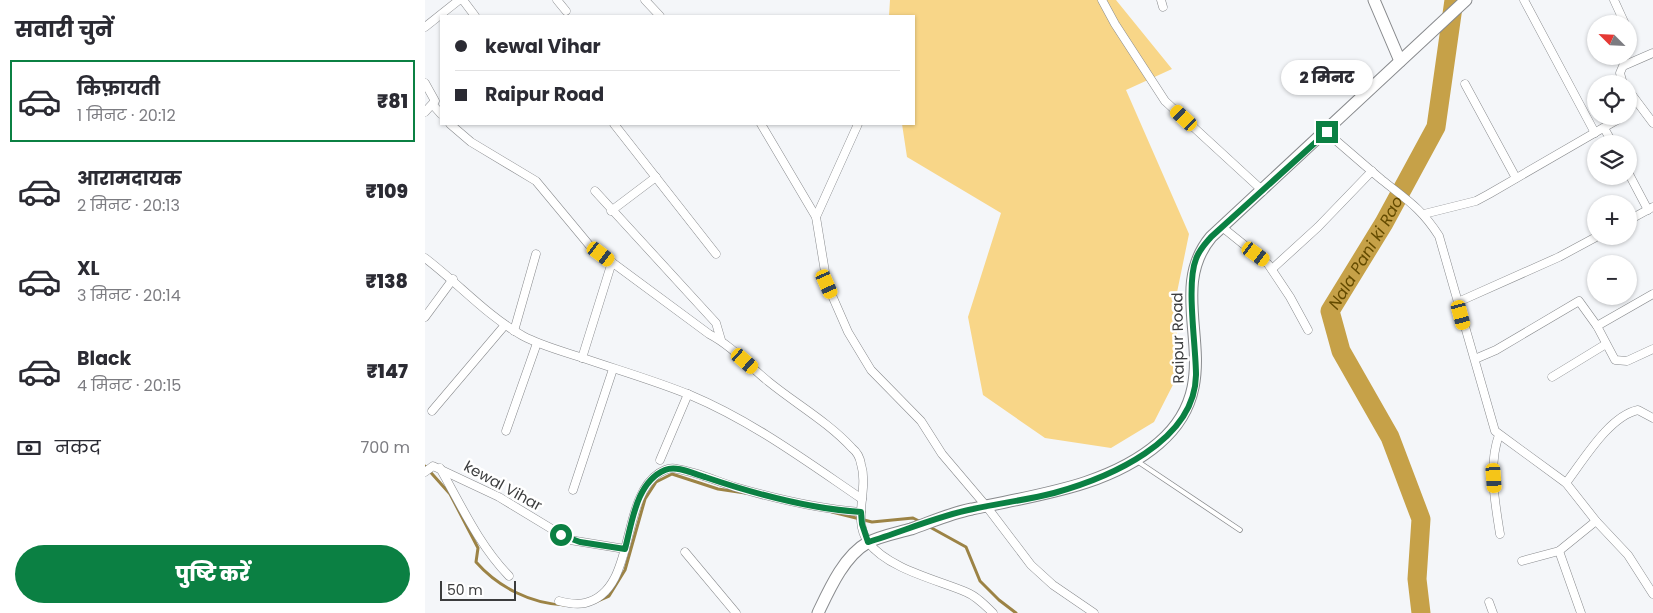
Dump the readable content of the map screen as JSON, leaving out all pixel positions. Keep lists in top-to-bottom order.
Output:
{
  "streets": {
    "main road": ["Raipur Road"],
    "street": ["kewal Vihar"]
  },
  "water": ["Nala Pani ki Rao"],
  "scale_bar": "50 m",
  "north": "top left",
  "page": {
    "heading": "सवारी चुनें",
    "map_buttons": ["+", "−"],
    "banner": ["kewal Vihar", "Raipur Road"],
    "list": [
      {
        "name": "किफ़ायती",
        "note": "1 मिनट · 20:12",
        "value": "₹81"
      },
      {
        "name": "आरामदायक",
        "note": "2 मिनट · 20:13",
        "value": "₹109"
      },
      {
        "name": "XL",
        "note": "3 मिनट · 20:14",
        "value": "₹138"
      },
      {
        "name": "Black",
        "note": "4 मिनट · 20:15",
        "value": "₹147"
      }
    ],
    "bubble": "2 मिनट",
    "pay": ["नकद", "700 m"],
    "buttons": "पुष्टि करें",
    "scale": "50 m"
  }
}
